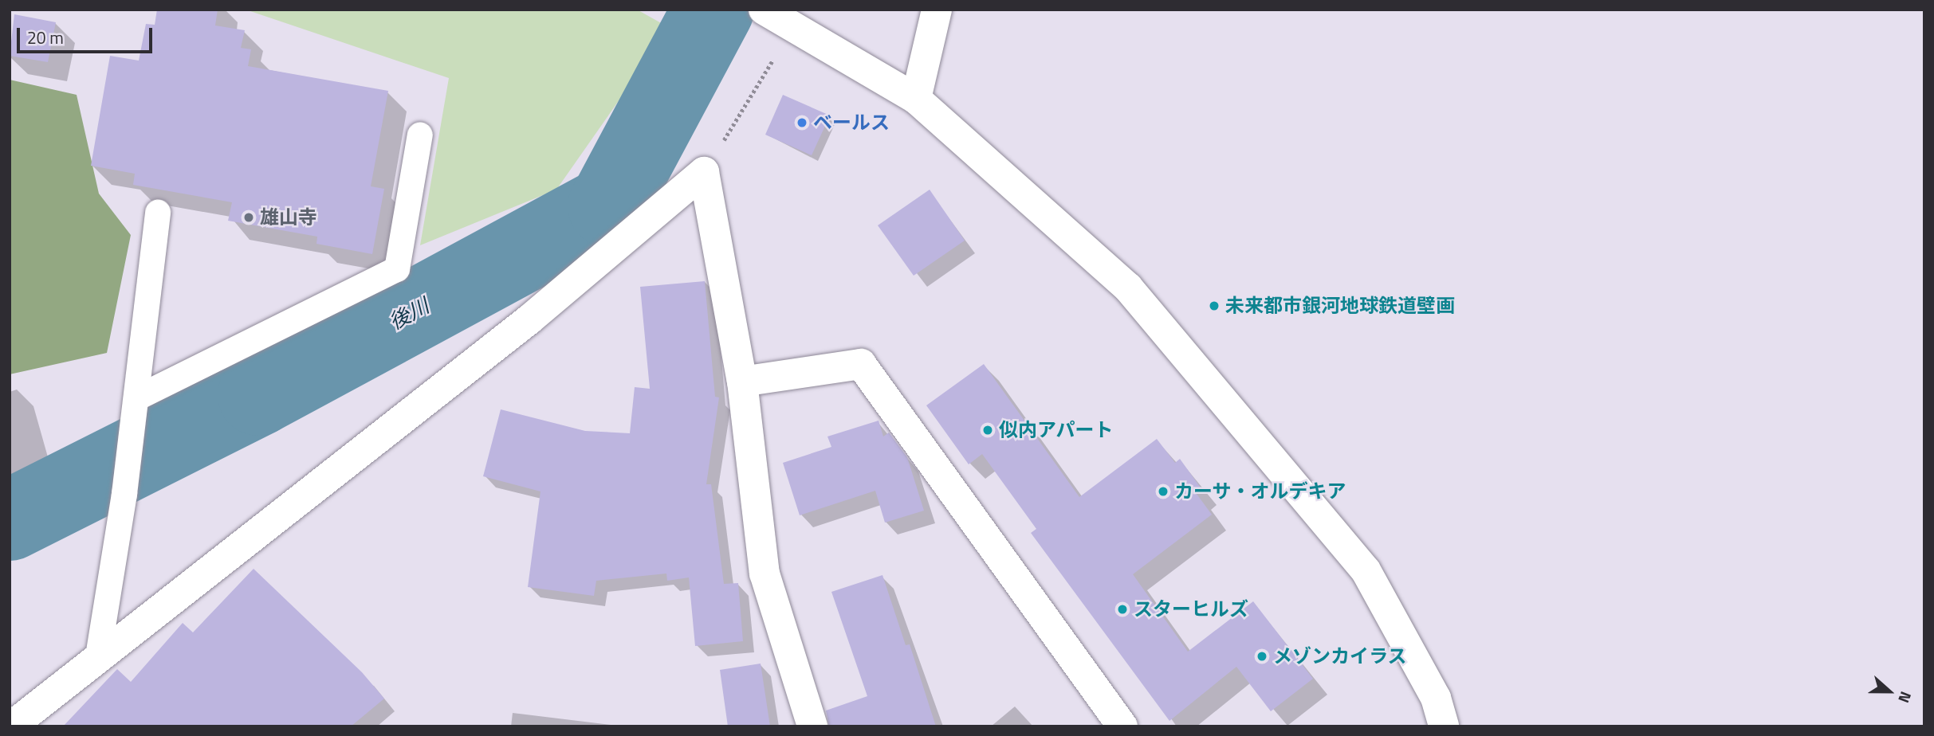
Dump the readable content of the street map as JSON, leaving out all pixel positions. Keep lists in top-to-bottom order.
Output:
{
  "water": ["後川"],
  "places": [
    "ベールス",
    "雄山寺",
    "未来都市銀河地球鉄道壁画",
    "似内アパート",
    "カーサ・オルデキア",
    "スターヒルズ",
    "メゾンカイラス"
  ],
  "scale_bar": "20 m",
  "north": "right"
}
